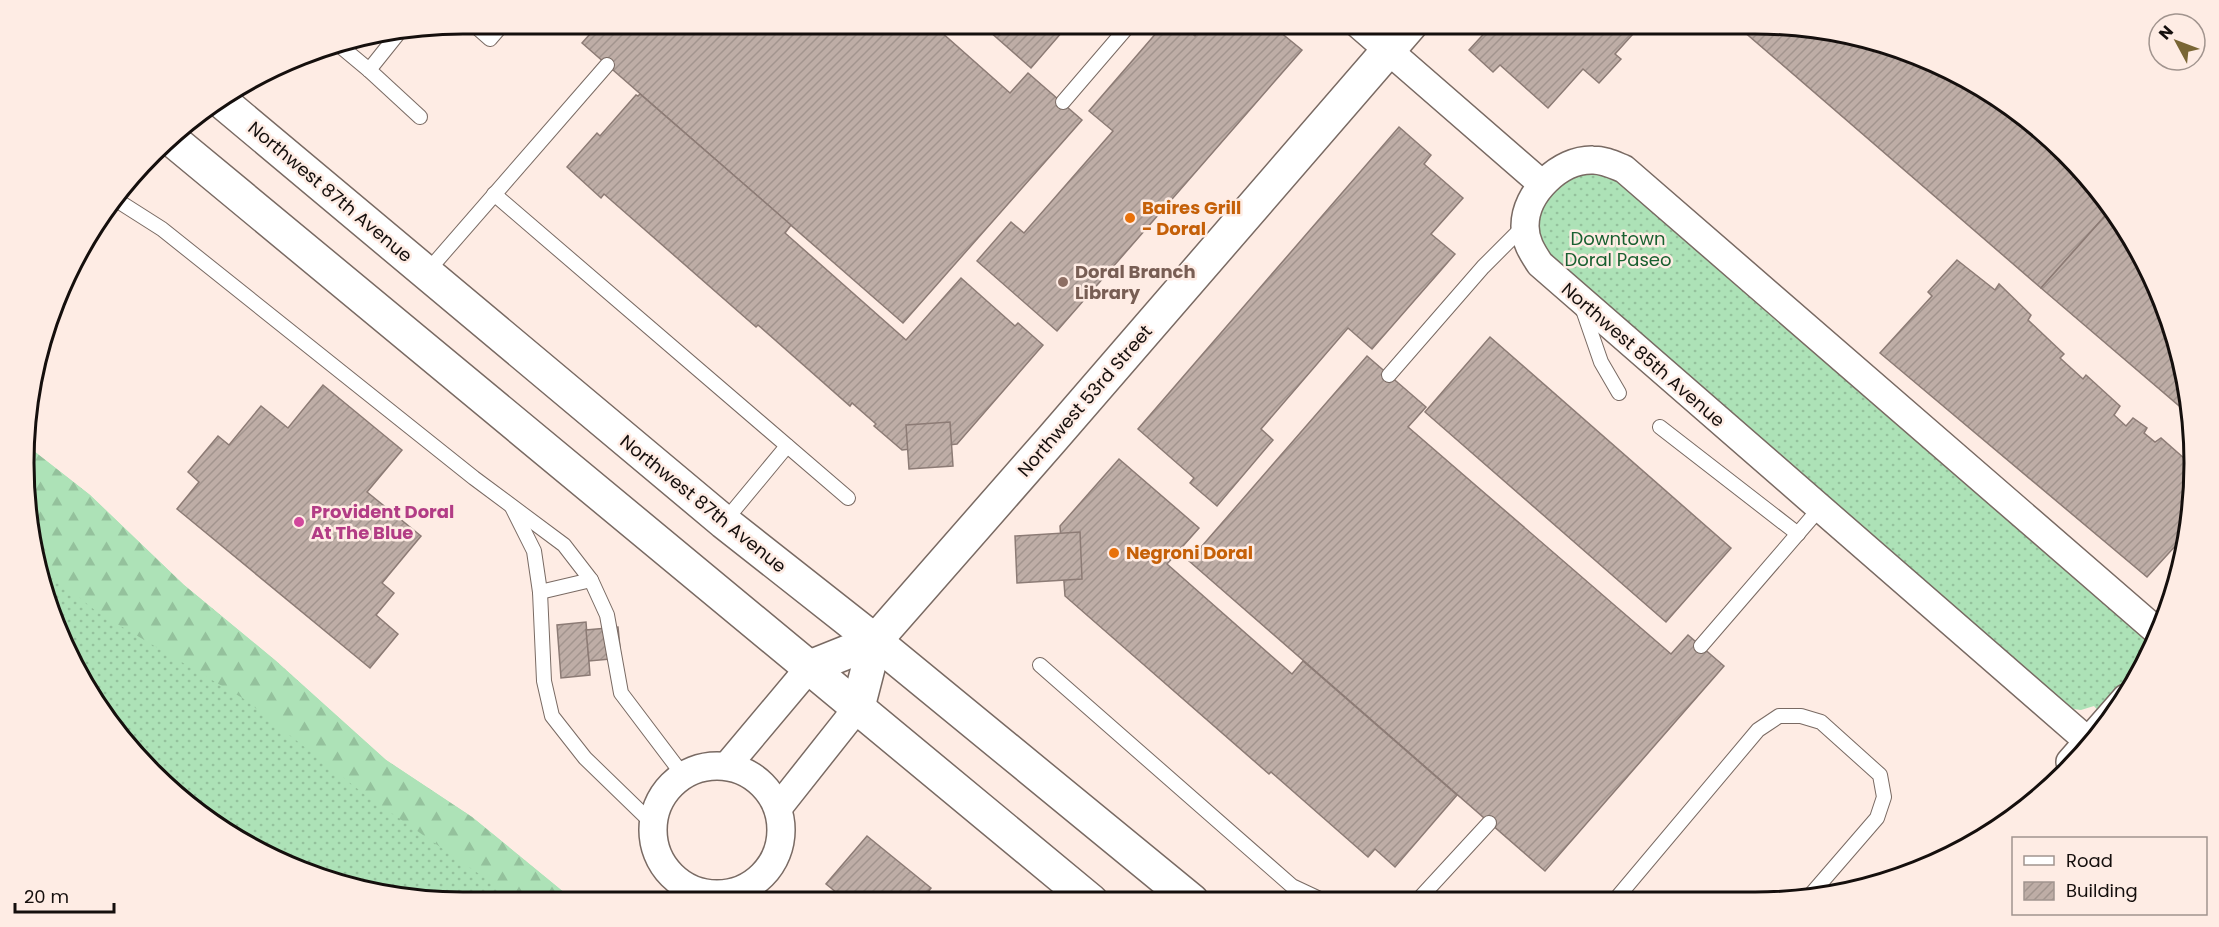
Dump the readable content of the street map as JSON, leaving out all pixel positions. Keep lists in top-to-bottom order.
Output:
{
  "streets": {
    "main road": ["Northwest 87th Avenue", "Northwest 53rd Street"],
    "street": ["Northwest 85th Avenue"]
  },
  "crossings": [
    ["Northwest 87th Avenue", "Northwest 53rd Street"]
  ],
  "parks": ["Downtown Doral Paseo"],
  "places": [
    "Baires Grill - Doral",
    "Doral Branch Library",
    "Provident Doral At The Blue",
    "Negroni Doral"
  ],
  "legend": ["Road", "Building"],
  "scale_bar": "20 m",
  "north": "top left"
}
